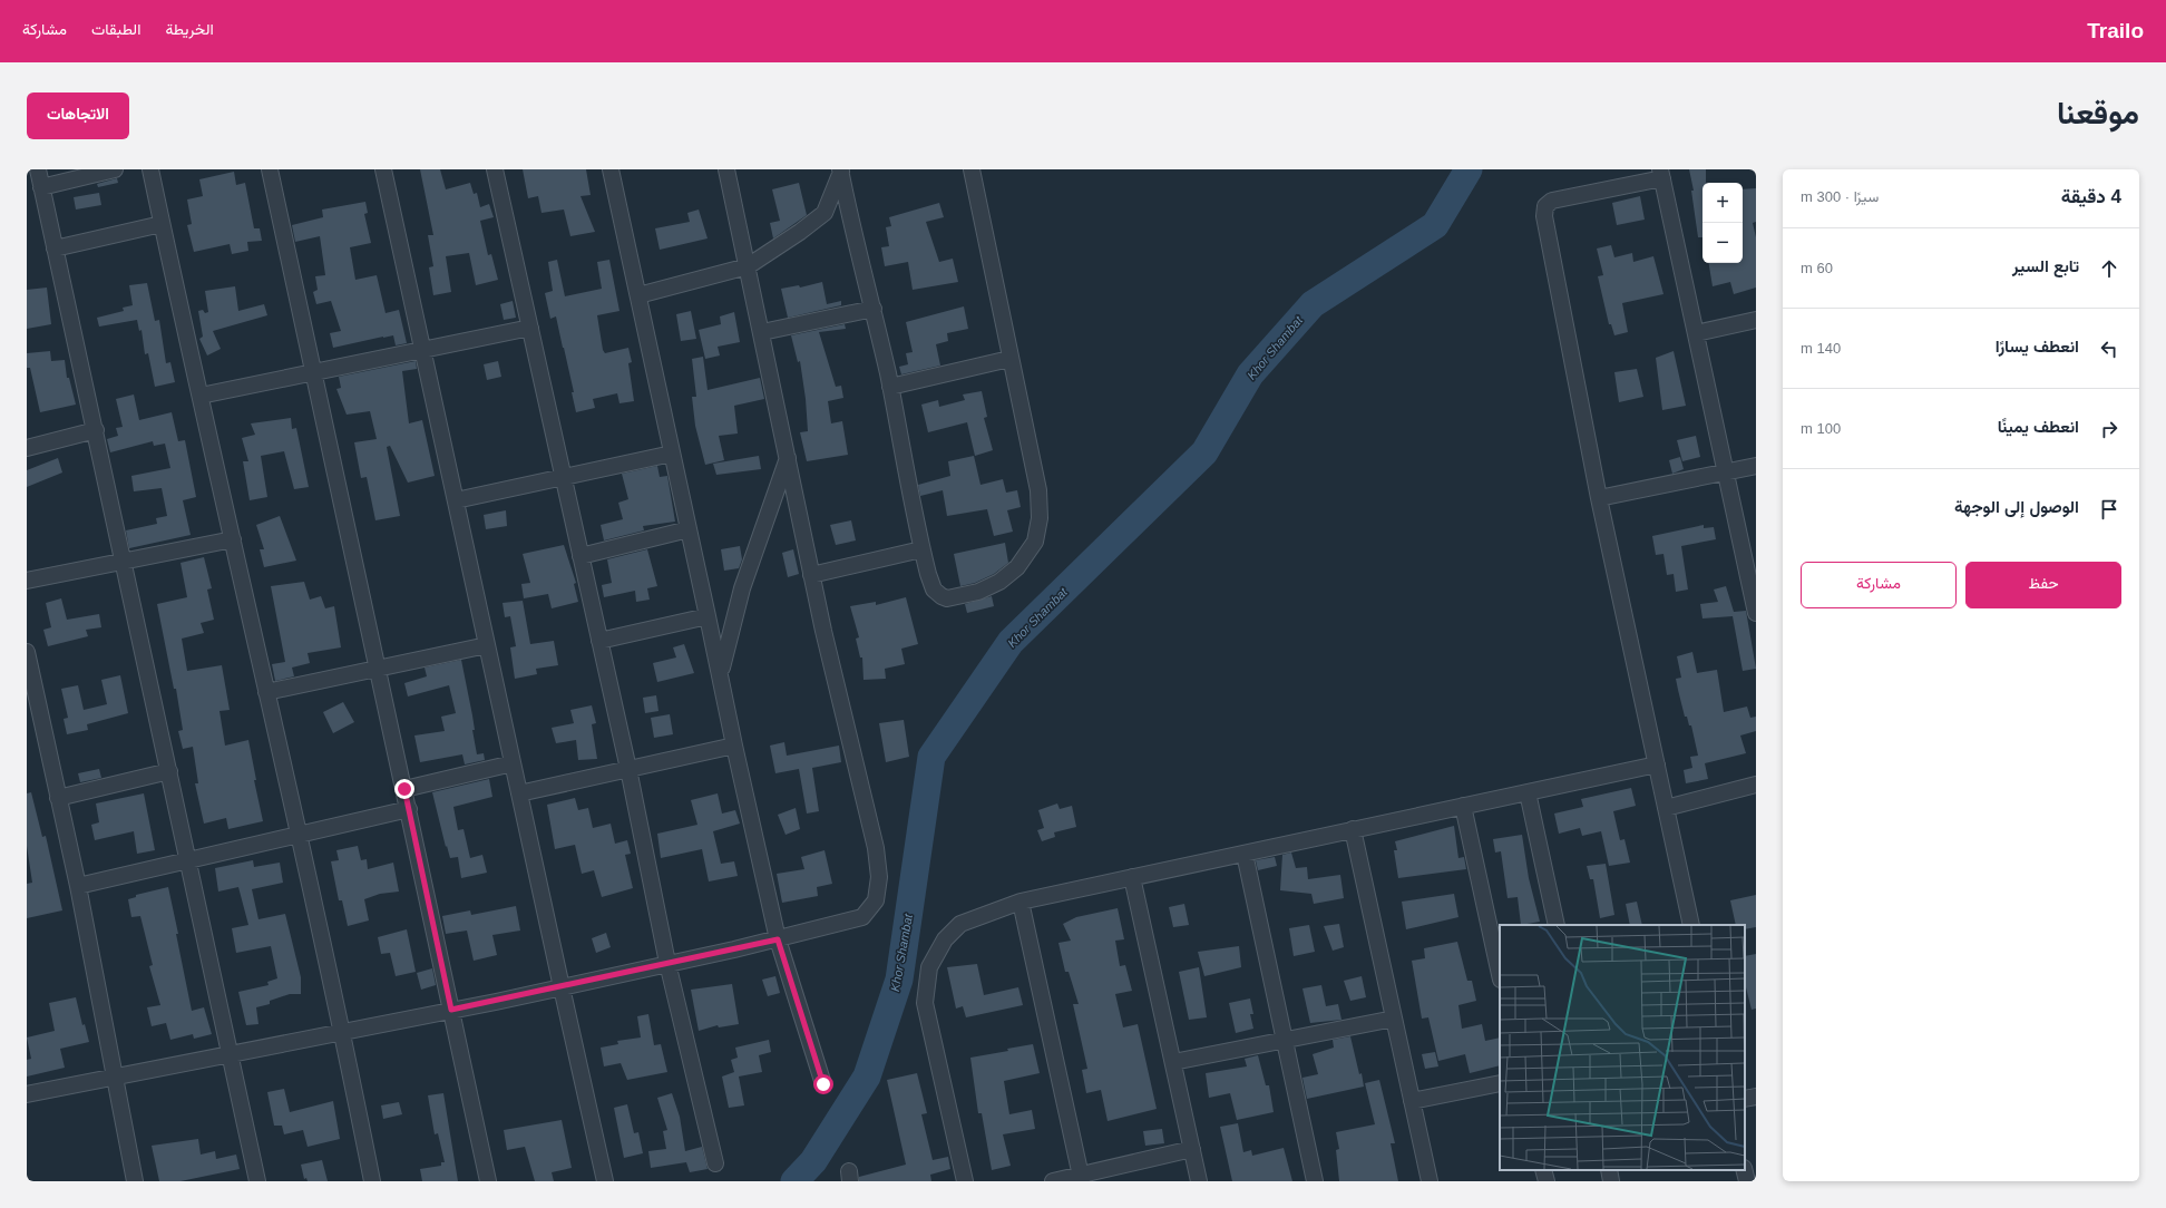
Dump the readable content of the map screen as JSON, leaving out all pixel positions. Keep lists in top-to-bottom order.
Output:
{
  "water": ["Khor Shambat"],
  "page": {
    "header": "Trailo",
    "nav": ["الخريطة", "الطبقات", "مشاركة"],
    "title": "موقعنا",
    "buttons": [
      "الاتجاهات",
      ["حفظ", "مشاركة"]
    ],
    "heading": ["4 دقيقة", "سيرًا · 300 m"],
    "map_buttons": ["+", "−"],
    "list": [
      ["تابع السير", "60 m"],
      ["انعطف يسارًا", "140 m"],
      ["انعطف يمينًا", "100 m"],
      "الوصول إلى الوجهة"
    ]
  }
}
